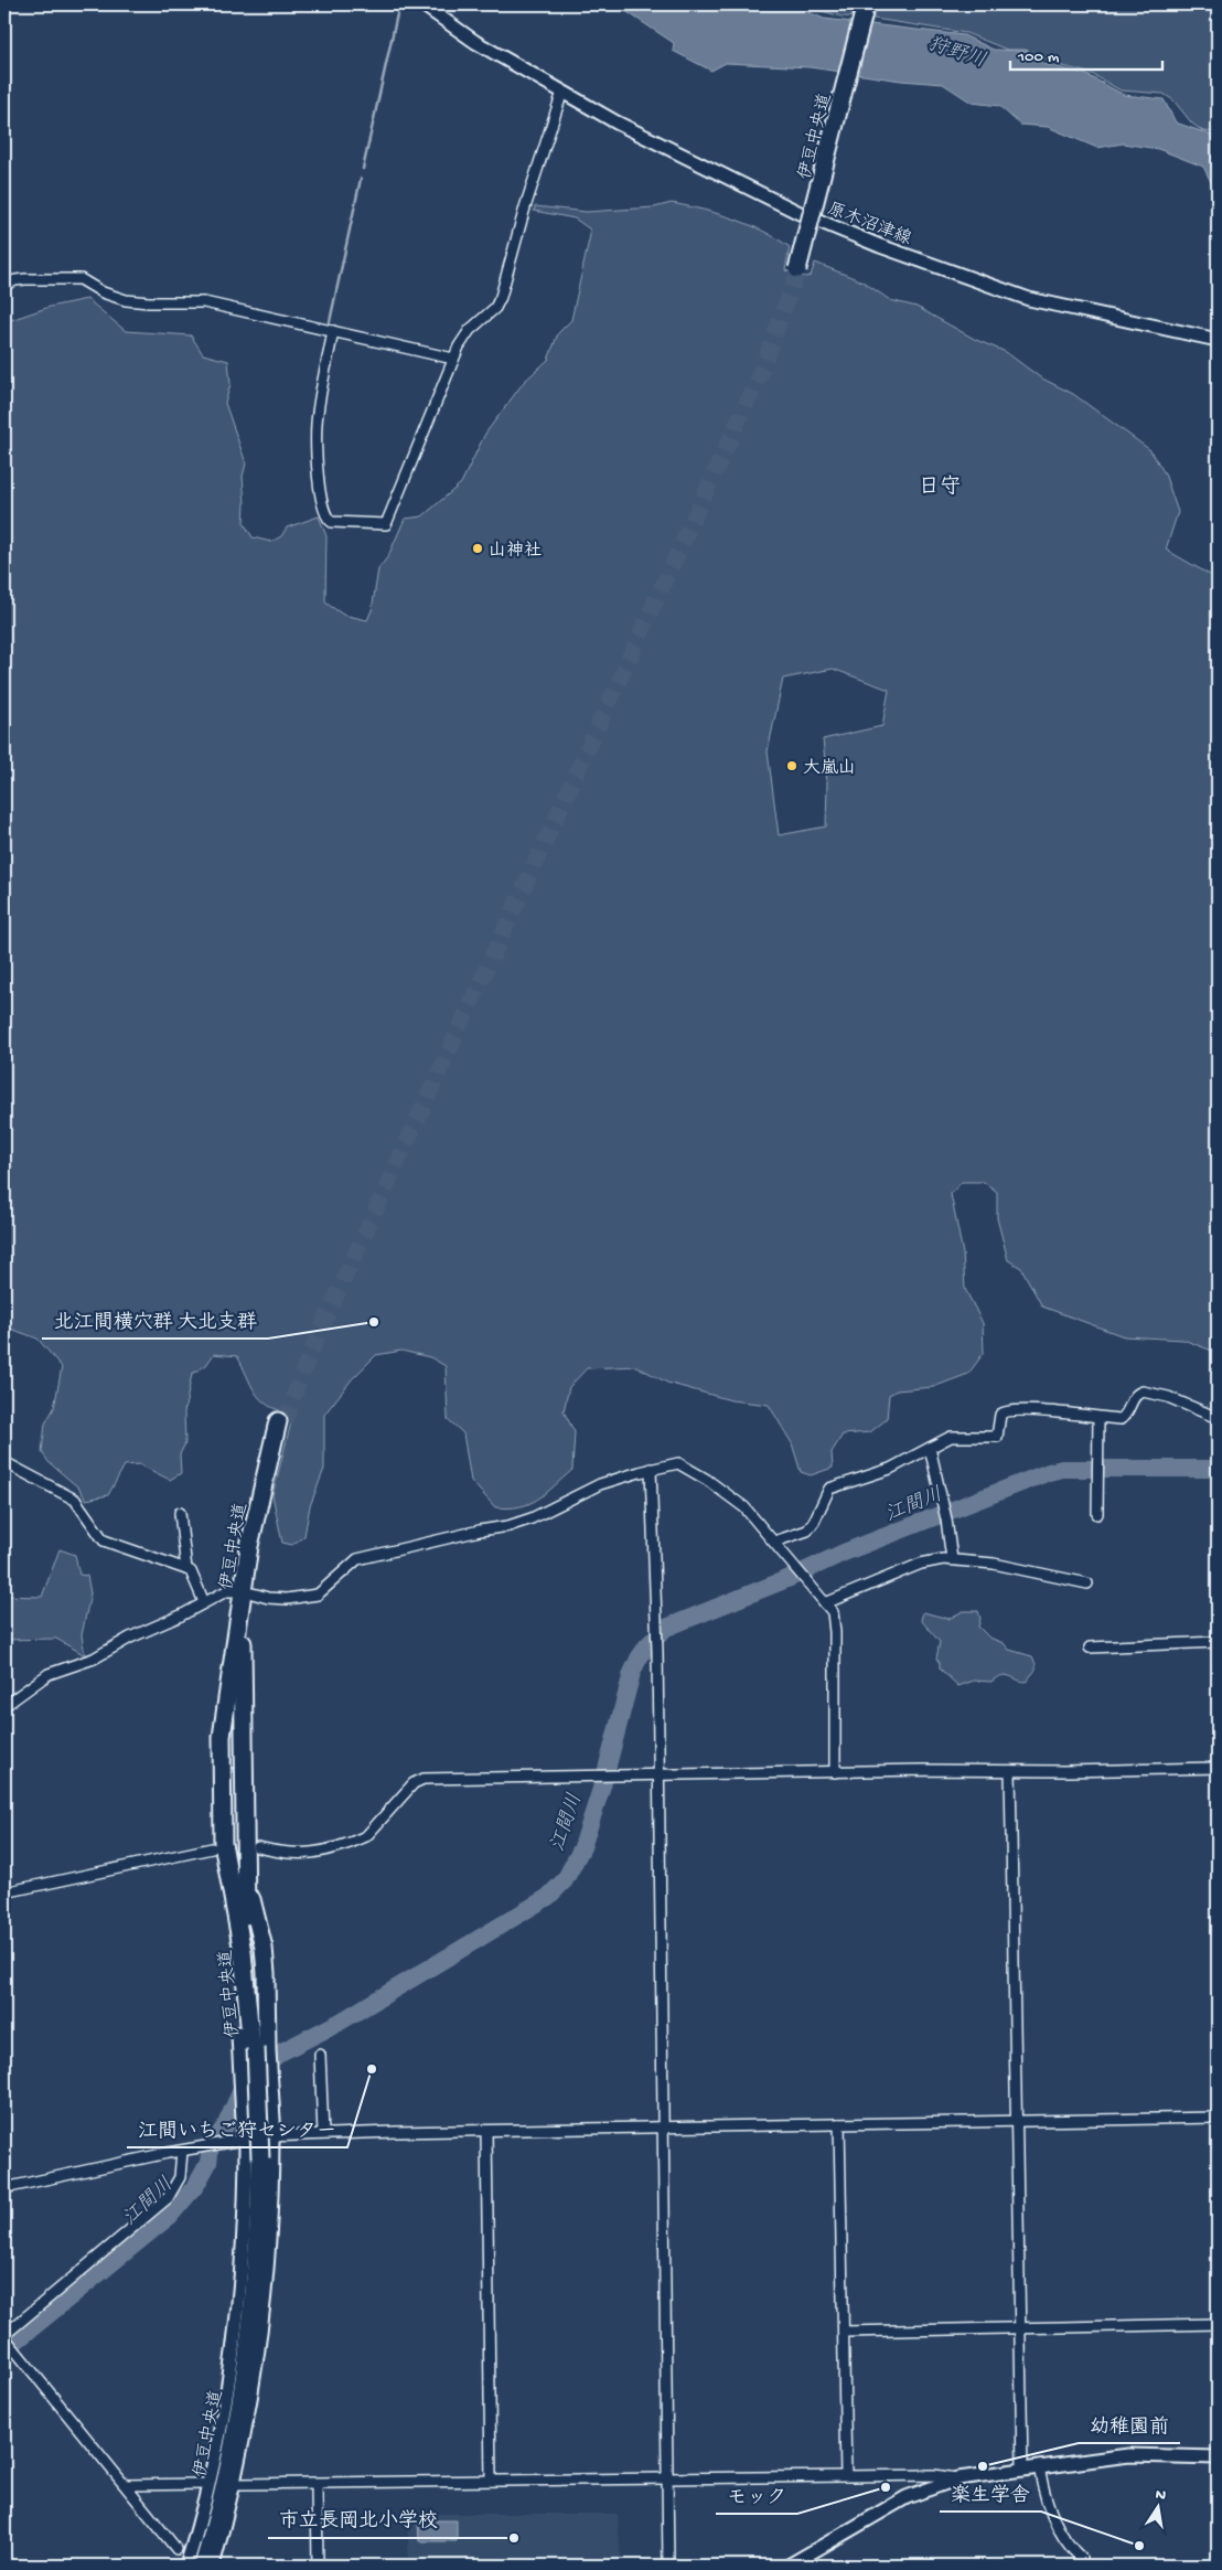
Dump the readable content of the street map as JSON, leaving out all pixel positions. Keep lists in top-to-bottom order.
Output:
{
  "streets": {
    "highway": ["伊豆中央道"],
    "main road": ["原木沼津線"]
  },
  "districts": ["日守"],
  "water": ["狩野川", "江間川"],
  "places": [
    "山神社",
    "大嵐山",
    "北江間横穴群 大北支群",
    "江間いちご狩センター",
    "幼稚園前",
    "モック",
    "市立長岡北小学校",
    "楽生学舎"
  ],
  "scale_bar": "100 m",
  "north": "top"
}
